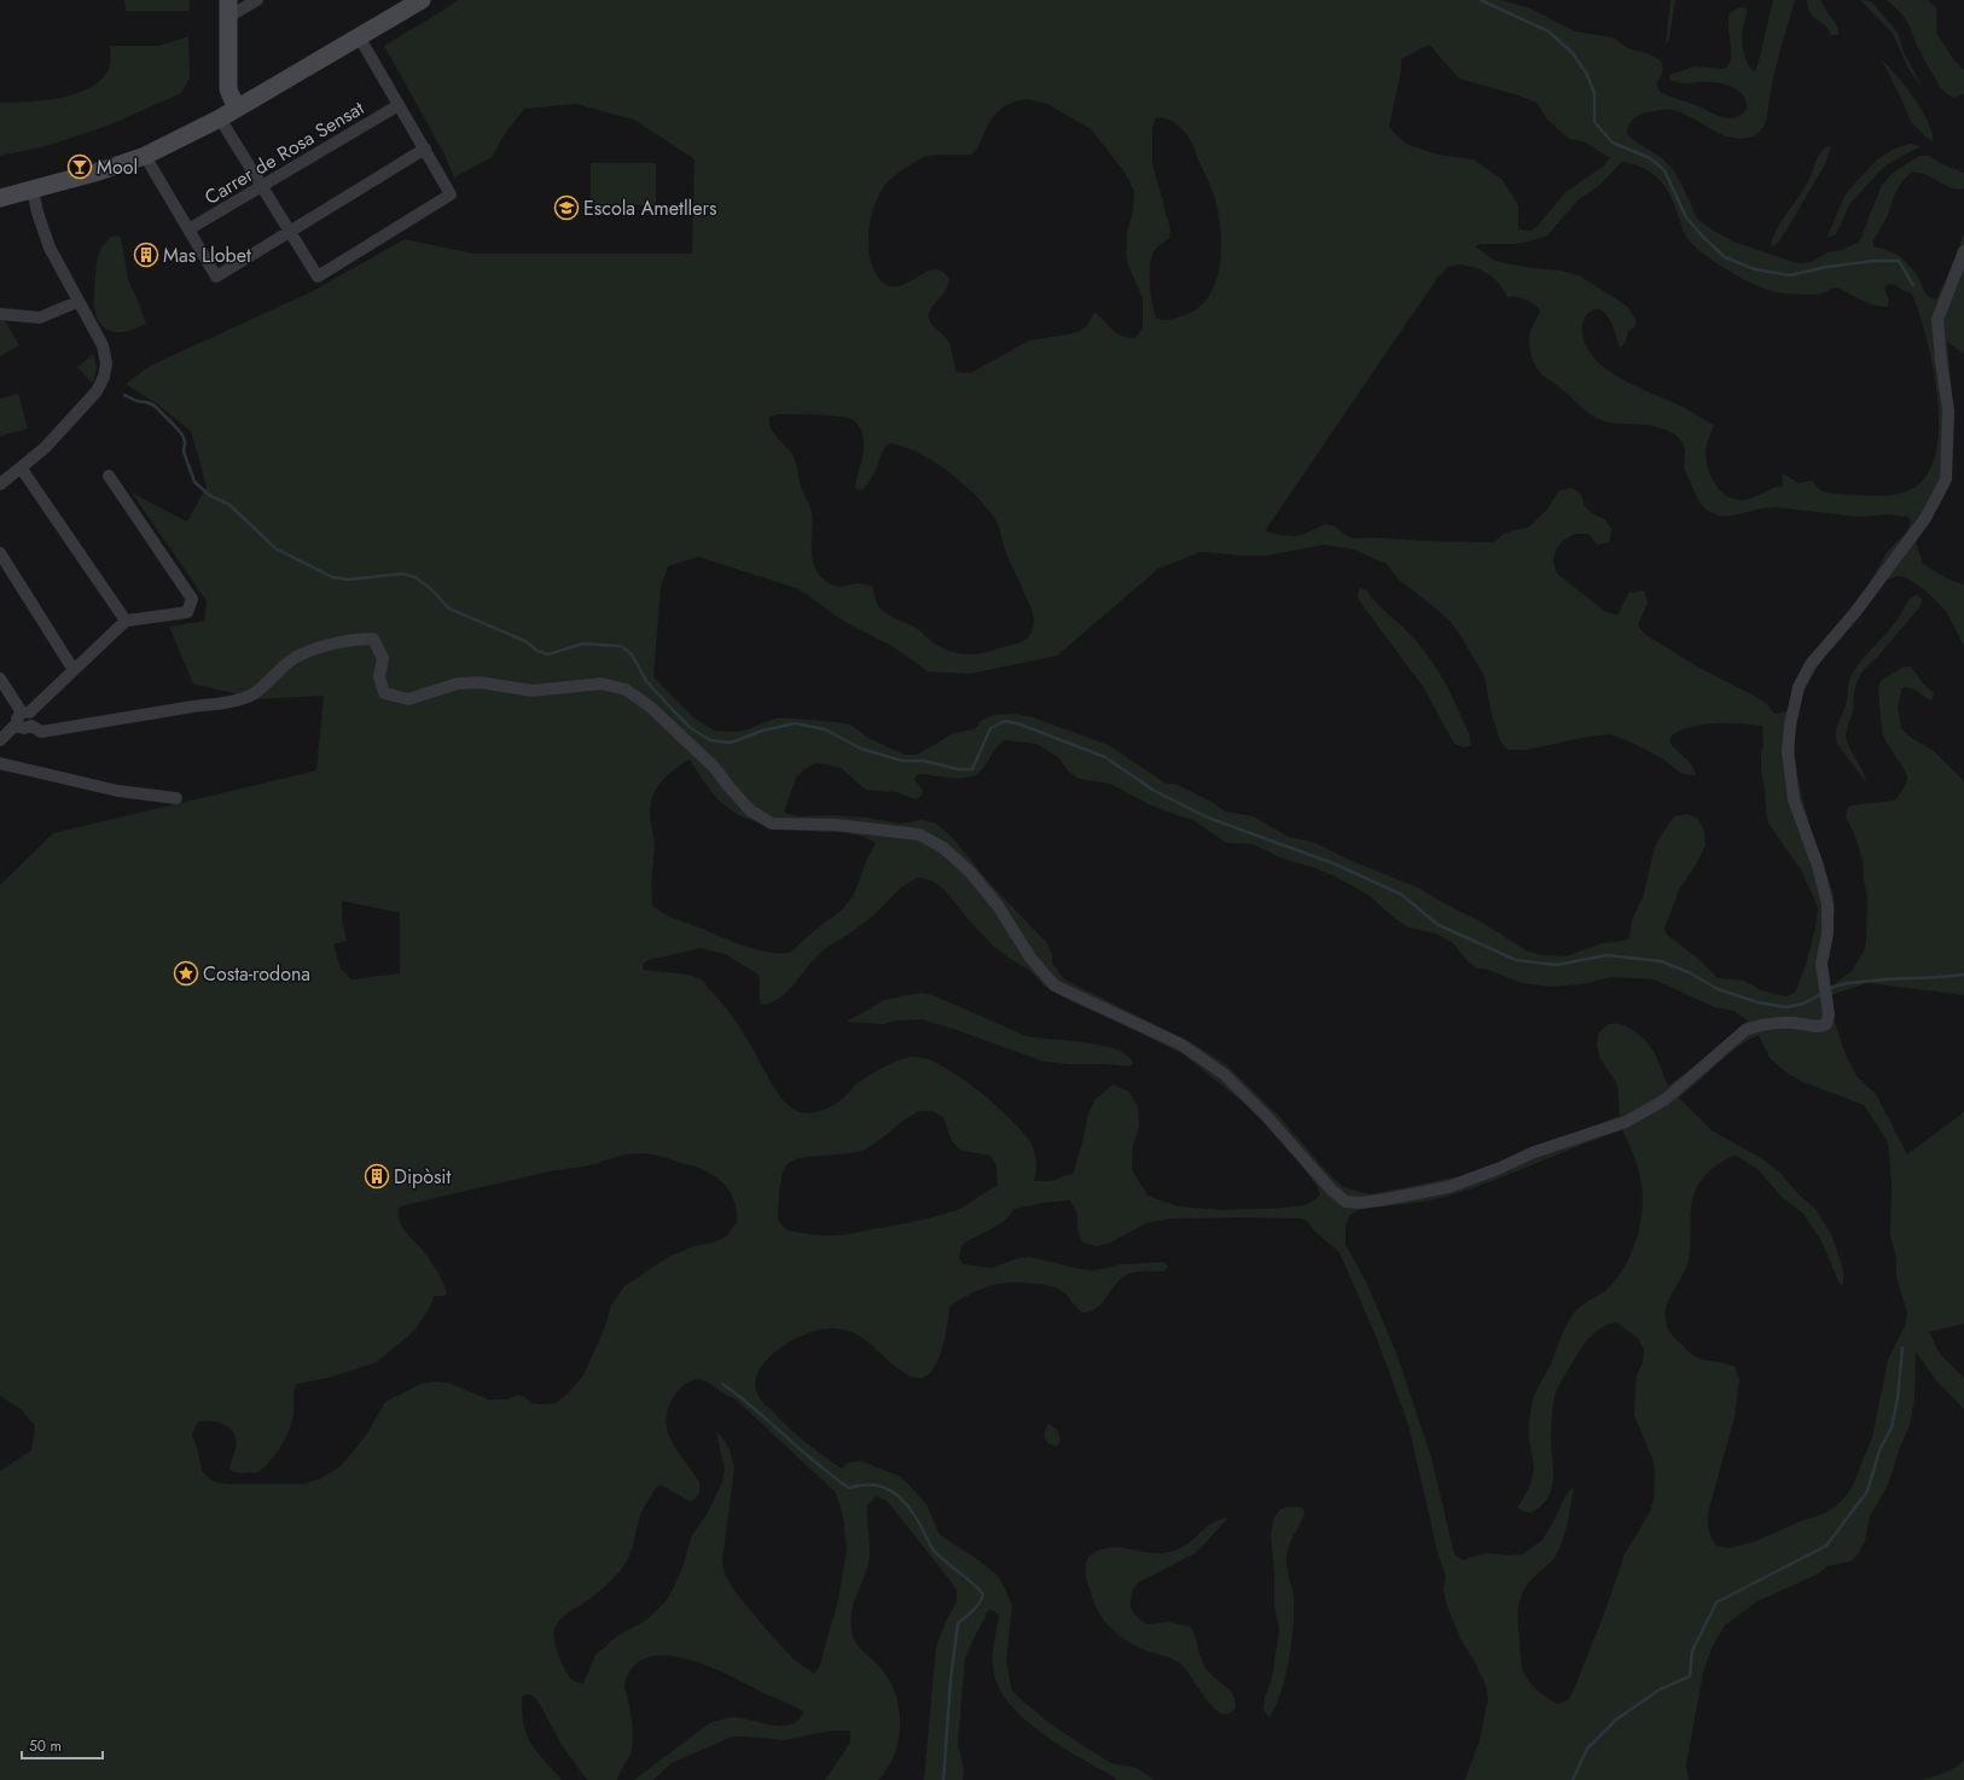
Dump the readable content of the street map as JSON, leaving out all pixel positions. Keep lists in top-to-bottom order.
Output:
{
  "streets": {
    "street": ["Carrer de Rosa Sensat"]
  },
  "places": {
    "bar": ["Mool"],
    "school or university": ["Escola Ametllers"],
    "building": ["Mas Llobet", "Dipòsit"],
    "place": ["Costa-rodona"]
  },
  "scale_bar": "50 m"
}
